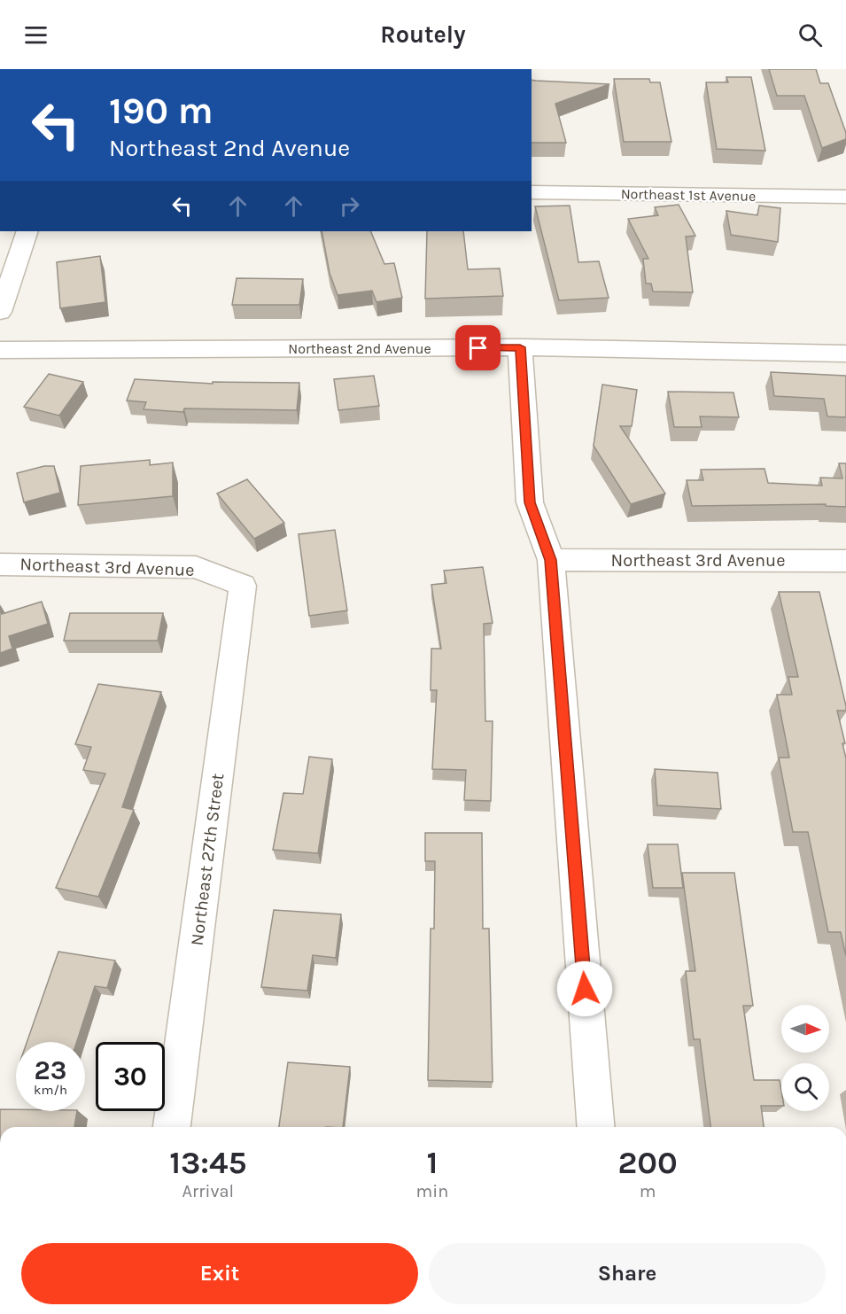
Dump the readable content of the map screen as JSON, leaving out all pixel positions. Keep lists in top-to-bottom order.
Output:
{
  "streets": {
    "street": [
      "Northeast 1st Avenue",
      "Northeast 2nd Avenue",
      "Northeast 3rd Avenue",
      "Northeast 27th Street"
    ]
  },
  "crossings": [
    ["Northeast 3rd Avenue", "Northeast 27th Street"]
  ],
  "north": "right",
  "page": {
    "header": "Routely",
    "turn": ["190 m", "Northeast 2nd Avenue"],
    "speed": "23 km/h",
    "limit": "30",
    "eta": [
      "13:45",
      "Arrival",
      "1",
      "min",
      "200",
      "m"
    ],
    "buttons": ["Exit", "Share"]
  }
}
